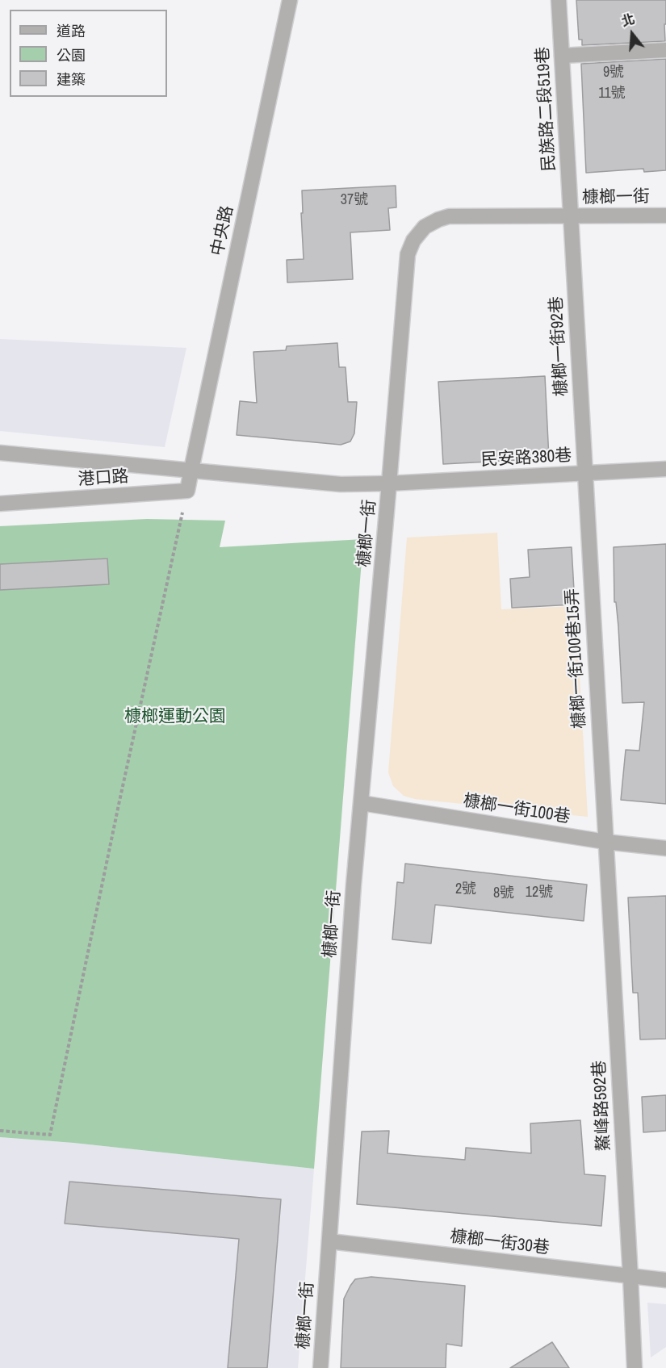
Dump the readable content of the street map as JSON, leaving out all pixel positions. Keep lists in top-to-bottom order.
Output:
{
  "streets": {
    "street": [
      "民族路二段519巷",
      "槺榔一街",
      "中央路",
      "槺榔一街92巷",
      "民安路380巷",
      "港口路",
      "槺榔一街100巷15弄",
      "槺榔一街100巷",
      "鰲峰路592巷",
      "槺榔一街30巷"
    ]
  },
  "crossings": [
    ["民族路二段519巷", "槺榔一街"],
    ["民族路二段519巷", "槺榔一街92巷"],
    ["槺榔一街", "中央路"],
    ["槺榔一街", "槺榔一街92巷"],
    ["槺榔一街", "民安路380巷"],
    ["槺榔一街", "槺榔一街100巷"],
    ["槺榔一街", "槺榔一街30巷"],
    ["槺榔一街92巷", "民安路380巷"],
    ["槺榔一街92巷", "槺榔一街100巷15弄"],
    ["民安路380巷", "槺榔一街100巷15弄"],
    ["槺榔一街100巷15弄", "槺榔一街100巷"],
    ["槺榔一街100巷15弄", "鰲峰路592巷"],
    ["槺榔一街100巷", "鰲峰路592巷"],
    ["鰲峰路592巷", "槺榔一街30巷"]
  ],
  "parks": ["槺榔運動公園"],
  "house_numbers": [
    "9號",
    "11號",
    "37號",
    "2號",
    "12號",
    "8號"
  ],
  "legend": ["道路", "公園", "建築"],
  "north": "top"
}
